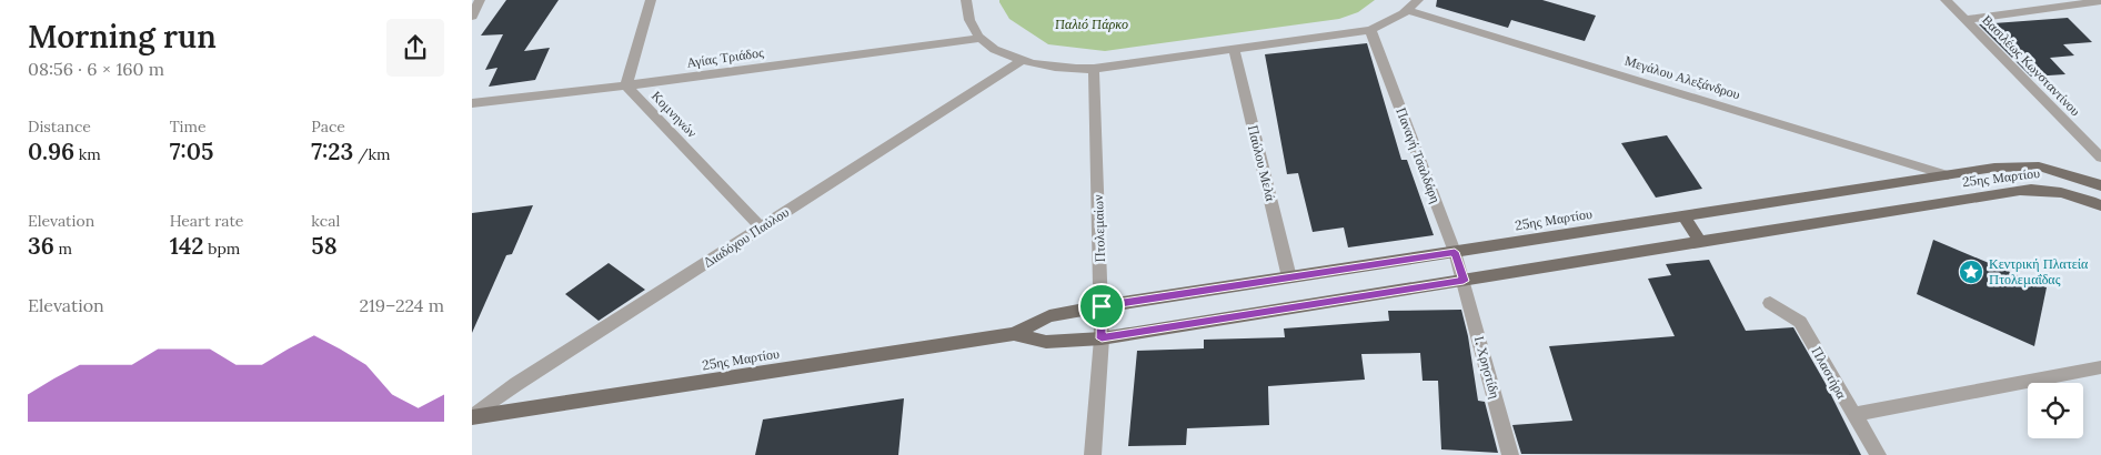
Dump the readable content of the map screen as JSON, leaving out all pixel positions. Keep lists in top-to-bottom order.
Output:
{
  "streets": {
    "main road": ["25ης Μαρτίου"],
    "street": [
      "Αγίας Τριάδος",
      "Βασιλέως Κωνσταντίνου",
      "Μεγάλου Αλεξάνδρου",
      "Κομνηνών",
      "Παναγή Τσαλδάρη",
      "Παύλου Μελά",
      "Πτολεμαίων",
      "Διαδόχου Παύλου",
      "Ι. Χρηστίδη",
      "Πλαστήρα"
    ]
  },
  "crossings": [
    ["Αγίας Τριάδος", "Κομνηνών"],
    ["Μεγάλου Αλεξάνδρου", "25ης Μαρτίου"],
    ["Κομνηνών", "Διαδόχου Παύλου"],
    ["Παναγή Τσαλδάρη", "25ης Μαρτίου"],
    ["Παναγή Τσαλδάρη", "Ι. Χρηστίδη"],
    ["Παύλου Μελά", "25ης Μαρτίου"],
    ["25ης Μαρτίου", "Πτολεμαίων"],
    ["25ης Μαρτίου", "Διαδόχου Παύλου"],
    ["25ης Μαρτίου", "Ι. Χρηστίδη"]
  ],
  "parks": ["Παλιό Πάρκο"],
  "places": {
    "place": ["Κεντρική Πλατεία Πτολεμαΐδας"]
  },
  "page": {
    "heading": ["Morning run", "08:56 · 6 × 160 m"],
    "stats": [
      ["Distance", "0.96 km"],
      ["Time", "7:05"],
      ["Pace", "7:23 /km"],
      ["Elevation", "36 m"],
      ["Heart rate", "142 bpm"],
      ["kcal", "58"]
    ],
    "chart": ["Elevation", "219–224 m"]
  }
}
